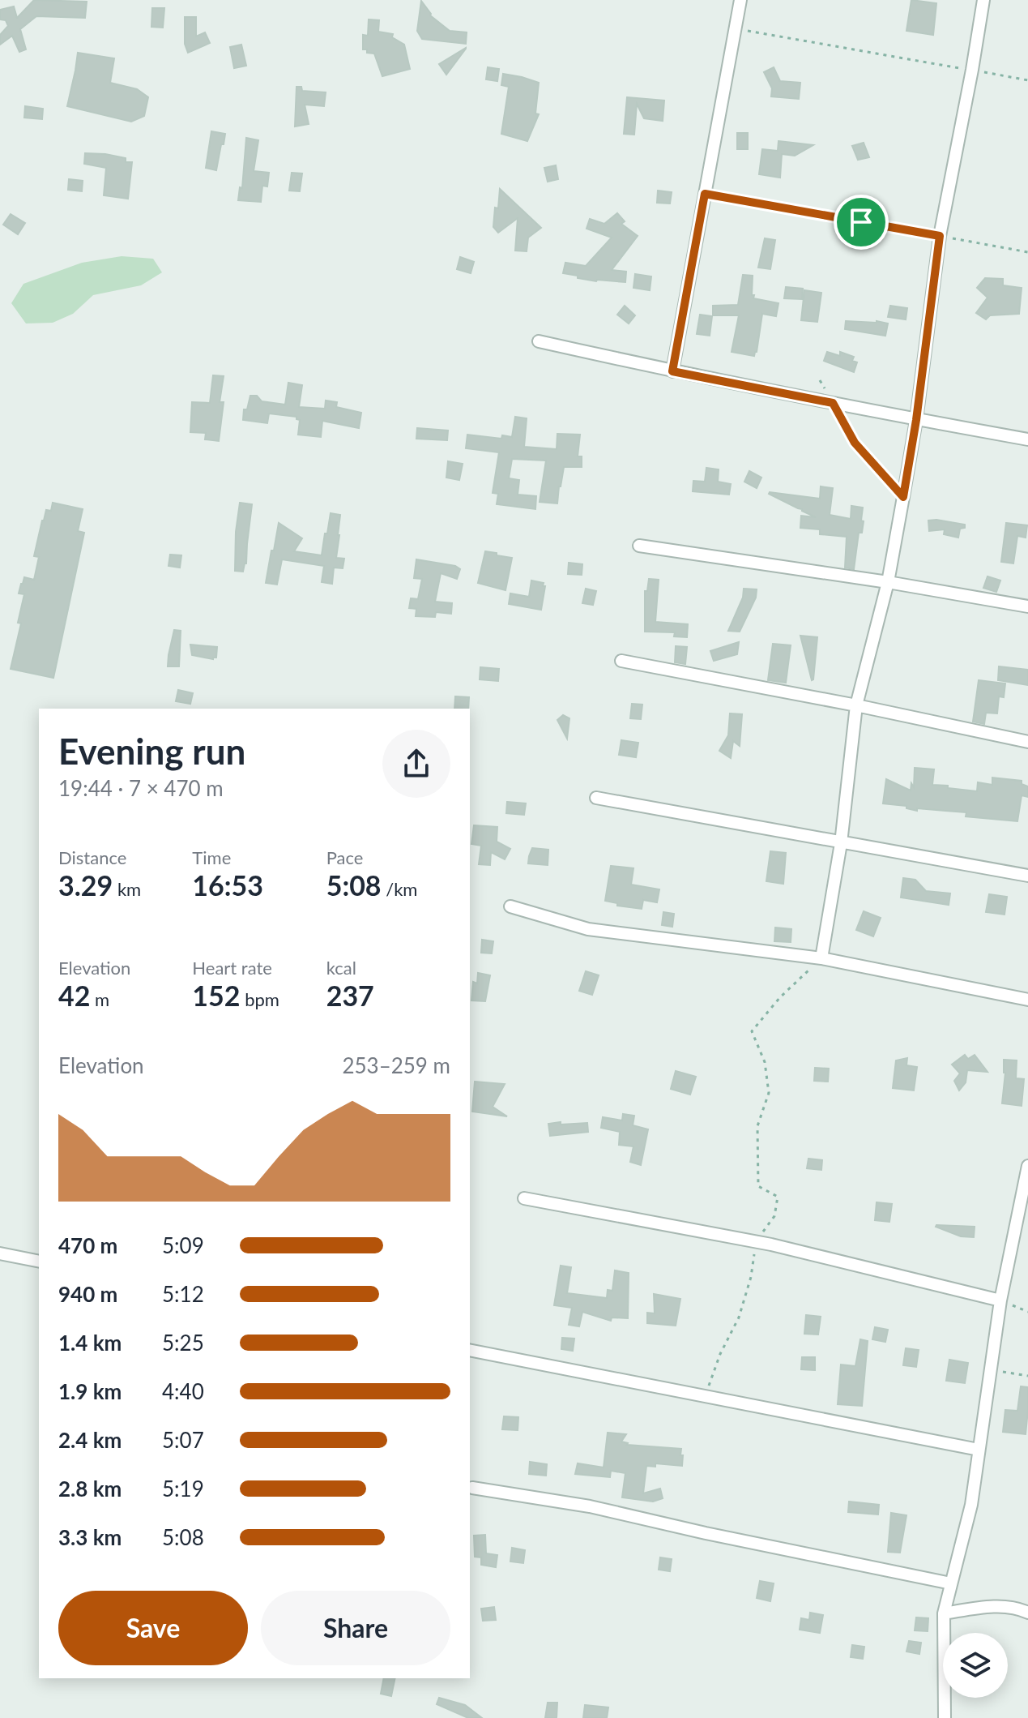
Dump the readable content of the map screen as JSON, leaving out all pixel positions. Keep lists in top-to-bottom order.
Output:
{
  "page": {
    "heading": ["Evening run", "19:44 · 7 × 470 m"],
    "stats": [
      ["Distance", "3.29 km"],
      ["Time", "16:53"],
      ["Pace", "5:08 /km"],
      ["Elevation", "42 m"],
      ["Heart rate", "152 bpm"],
      ["kcal", "237"]
    ],
    "chart": ["Elevation", "253–259 m"],
    "list": [
      {
        "name": "470 m",
        "note": "5:09"
      },
      {
        "name": "940 m",
        "note": "5:12"
      },
      {
        "name": "1.4 km",
        "note": "5:25"
      },
      {
        "name": "1.9 km",
        "note": "4:40"
      },
      {
        "name": "2.4 km",
        "note": "5:07"
      },
      {
        "name": "2.8 km",
        "note": "5:19"
      },
      {
        "name": "3.3 km",
        "note": "5:08"
      }
    ],
    "buttons": ["Save", "Share"]
  }
}
